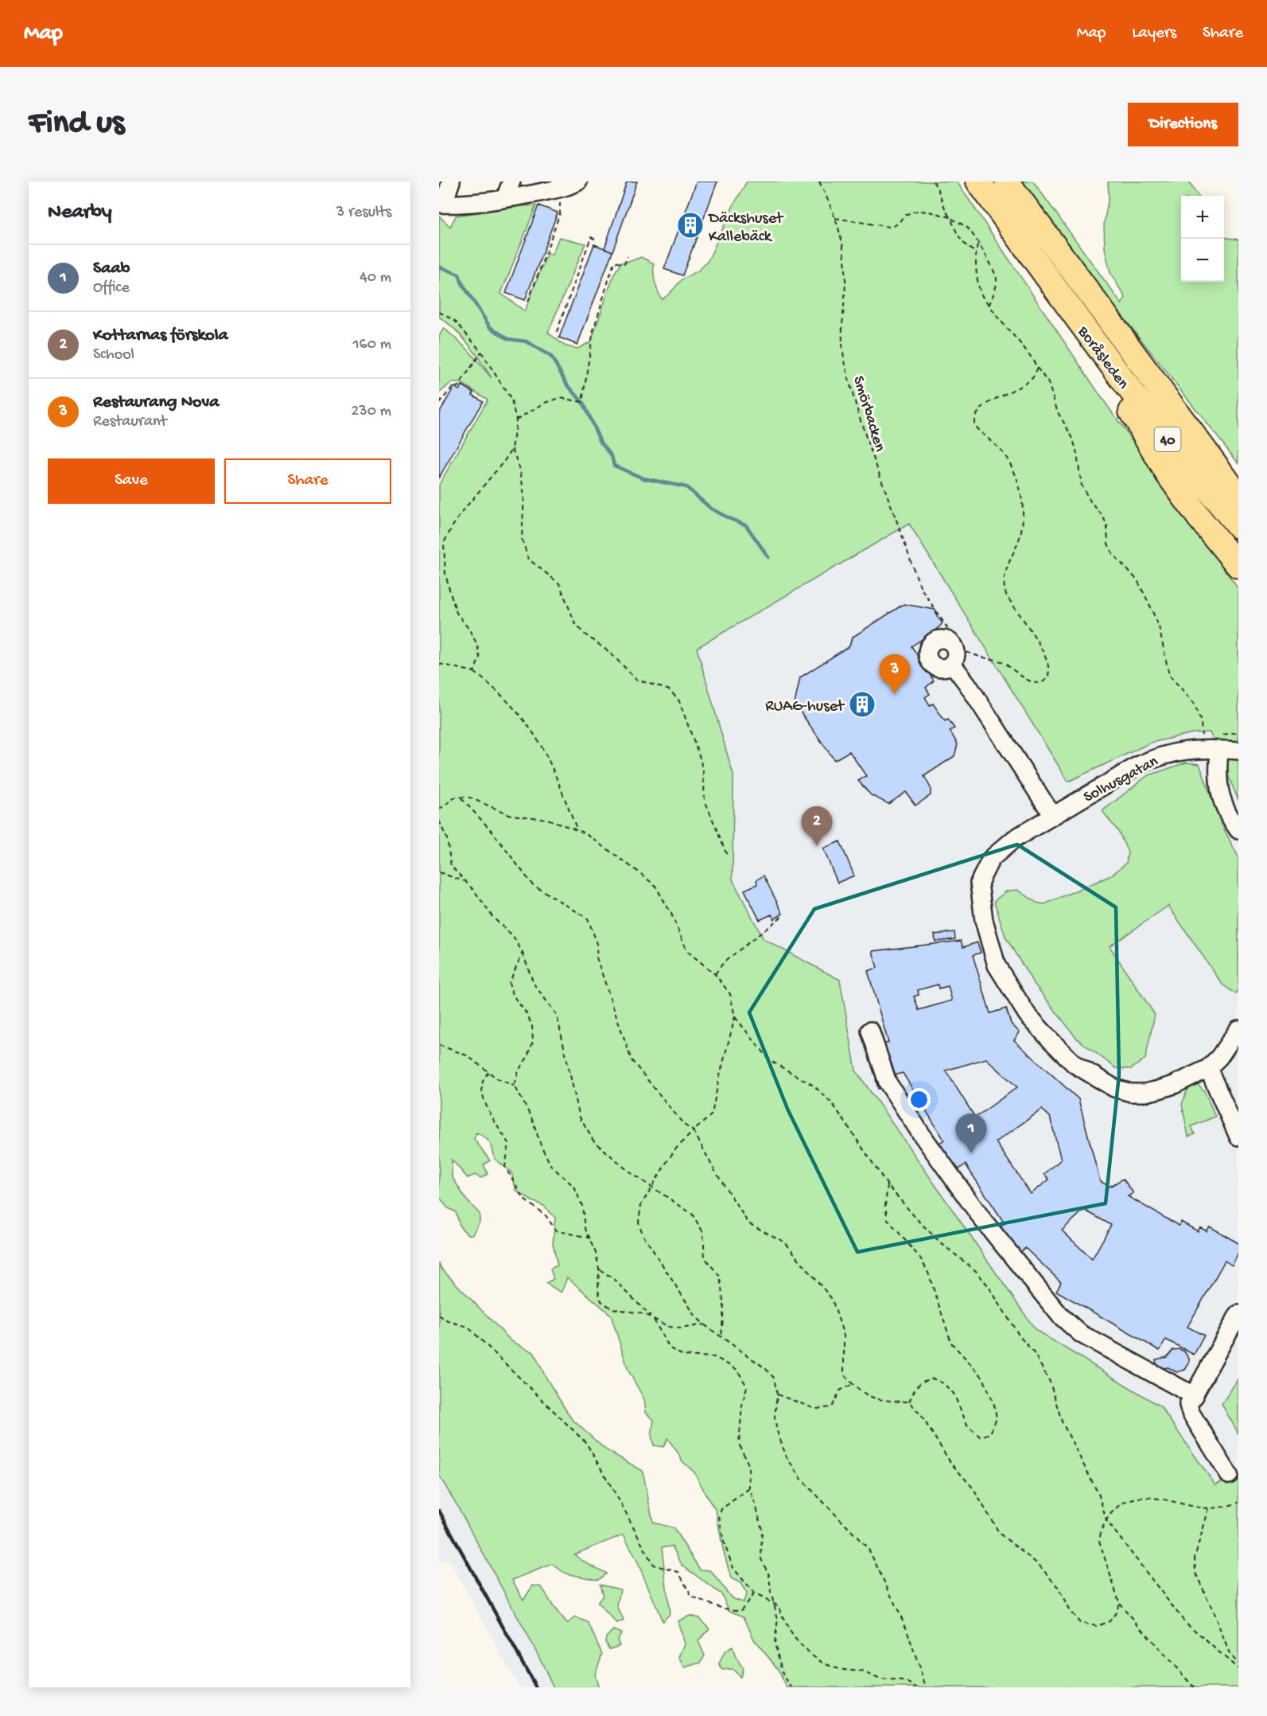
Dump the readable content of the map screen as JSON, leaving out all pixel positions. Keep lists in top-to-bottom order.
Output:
{
  "streets": {
    "highway": ["Boråsleden", "40"],
    "street": ["Solhusgatan"],
    "path": ["Smörbacken"]
  },
  "places": {
    "building": ["Däckshuset Kallebäck", "RUAG-huset"]
  },
  "page": {
    "header": "Map",
    "nav": ["Map", "Layers", "Share"],
    "buttons": [
      "Directions",
      ["Save", "Share"]
    ],
    "title": "Find us",
    "heading": ["Nearby", "3 results"],
    "map_buttons": ["+", "−"],
    "list": [
      {
        "mark": "1",
        "name": "Saab",
        "note": "Office",
        "value": "40 m"
      },
      {
        "mark": "2",
        "name": "Kottarnas förskola",
        "note": "School",
        "value": "160 m"
      },
      {
        "mark": "3",
        "name": "Restaurang Nova",
        "note": "Restaurant",
        "value": "230 m"
      }
    ],
    "pins": ["3", "2", "1"]
  }
}
